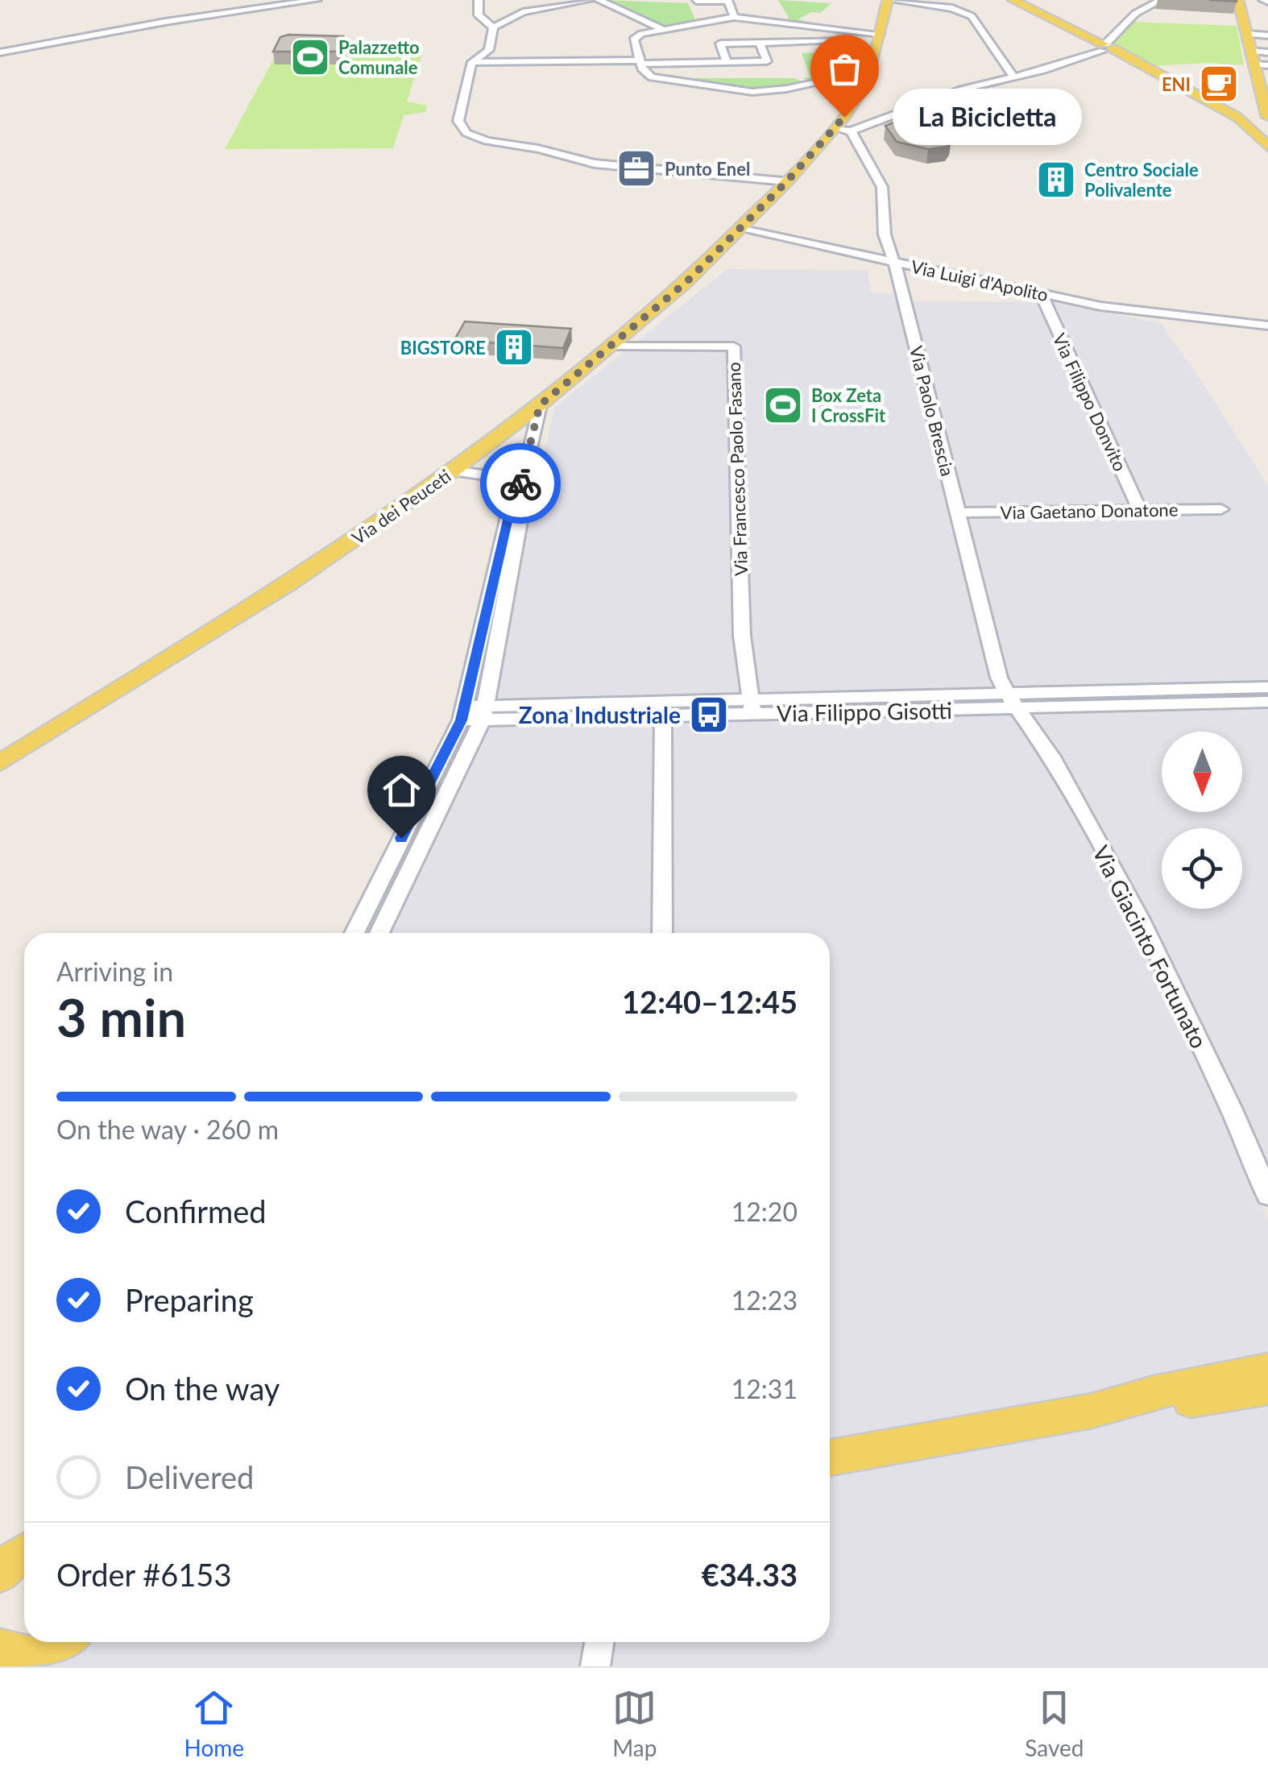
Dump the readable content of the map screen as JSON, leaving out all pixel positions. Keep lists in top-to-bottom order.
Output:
{
  "streets": {
    "main road": ["Via dei Peuceti"],
    "street": [
      "Via Luigi d'Apolito",
      "Via Filippo Donvito",
      "Via Paolo Brescia",
      "Via Francesco Paolo Fasano",
      "Via Gaetano Donatone",
      "Via Filippo Gisotti",
      "Via Giacinto Fortunato"
    ]
  },
  "crossings": [
    ["Via Luigi d'Apolito", "Via Filippo Donvito"],
    ["Via Luigi d'Apolito", "Via Paolo Brescia"],
    ["Via Luigi d'Apolito", "Via dei Peuceti"],
    ["Via Filippo Donvito", "Via Gaetano Donatone"],
    ["Via Paolo Brescia", "Via dei Peuceti"],
    ["Via Paolo Brescia", "Via Gaetano Donatone"],
    ["Via Paolo Brescia", "Via Filippo Gisotti"],
    ["Via Paolo Brescia", "Via Giacinto Fortunato"],
    ["Via Francesco Paolo Fasano", "Via dei Peuceti"],
    ["Via Francesco Paolo Fasano", "Via Filippo Gisotti"],
    ["Via Filippo Gisotti", "Via Giacinto Fortunato"]
  ],
  "places": {
    "sports": ["Palazzetto Comunale", "Box Zeta I CrossFit"],
    "cafe": ["ENI"],
    "other": ["La Bicicletta"],
    "office": ["Punto Enel"],
    "building": ["Centro Sociale Polivalente", "BIGSTORE"],
    "bus stop": ["Zona Industriale"]
  },
  "north": "bottom",
  "page": {
    "bubble": "La Bicicletta",
    "heading": ["3 min", "Arriving in", "12:40–12:45"],
    "panel": ["Order #6153", "€34.33"],
    "bar": "On the way · 260 m",
    "list": [
      ["Confirmed", "12:20"],
      ["Preparing", "12:23"],
      ["On the way", "12:31"],
      "Delivered"
    ],
    "tabs": ["Home", "Map", "Saved"]
  }
}
